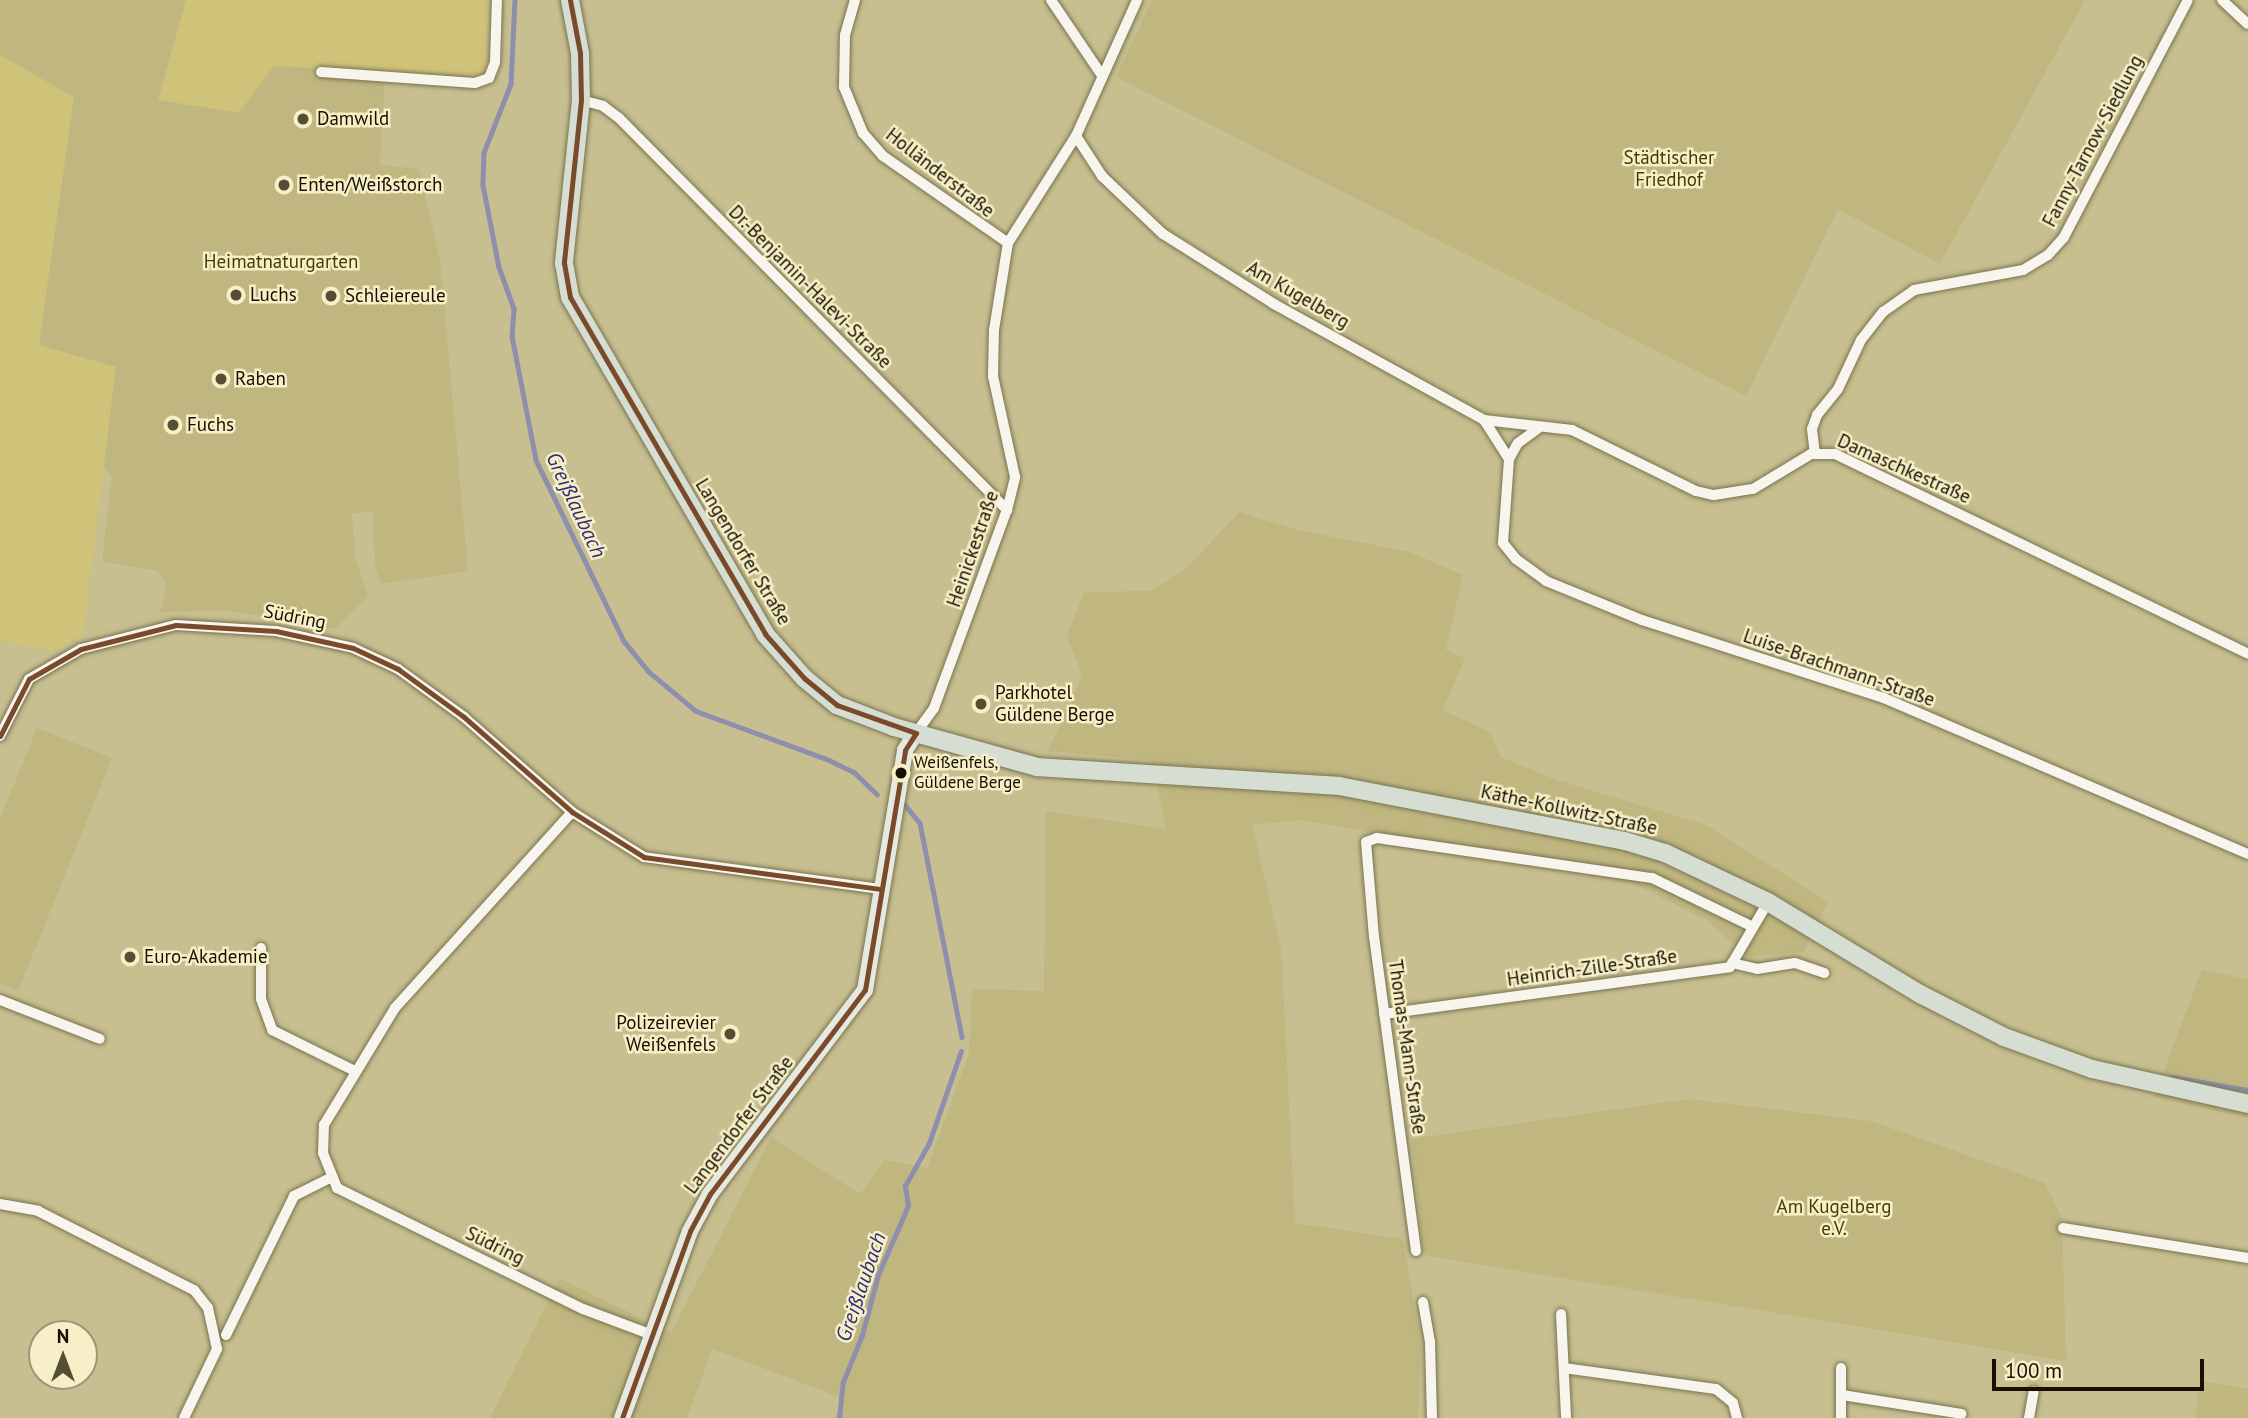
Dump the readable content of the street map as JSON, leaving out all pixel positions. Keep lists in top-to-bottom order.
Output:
{
  "streets": {
    "main road": ["Langendorfer Straße", "Käthe-Kollwitz-Straße"],
    "street": [
      "Fanny-Tarnow-Siedlung",
      "Holländerstraße",
      "Dr.-Benjamin-Halevi-Straße",
      "Am Kugelberg",
      "Damaschkestraße",
      "Heinickestraße",
      "Südring",
      "Luise-Brachmann-Straße",
      "Heinrich-Zille-Straße",
      "Thomas-Mann-Straße"
    ]
  },
  "crossings": [
    ["Fanny-Tarnow-Siedlung", "Damaschkestraße"],
    ["Holländerstraße", "Heinickestraße"],
    ["Dr.-Benjamin-Halevi-Straße", "Heinickestraße"],
    ["Dr.-Benjamin-Halevi-Straße", "Langendorfer Straße"],
    ["Am Kugelberg", "Damaschkestraße"],
    ["Am Kugelberg", "Heinickestraße"],
    ["Heinickestraße", "Langendorfer Straße"],
    ["Heinickestraße", "Käthe-Kollwitz-Straße"],
    ["Langendorfer Straße", "Südring"],
    ["Langendorfer Straße", "Käthe-Kollwitz-Straße"],
    ["Heinrich-Zille-Straße", "Thomas-Mann-Straße"]
  ],
  "water": ["Greißlaubach"],
  "parks": ["Städtischer Friedhof", "Heimatnaturgarten", "Am Kugelberg e.V."],
  "places": [
    "Damwild",
    "Enten/Weißstorch",
    "Luchs",
    "Schleiereule",
    "Raben",
    "Fuchs",
    "Parkhotel Güldene Berge",
    "Weißenfels, Güldene Berge",
    "Euro-Akademie",
    "Polizeirevier Weißenfels"
  ],
  "scale_bar": "100 m",
  "north": "top"
}
